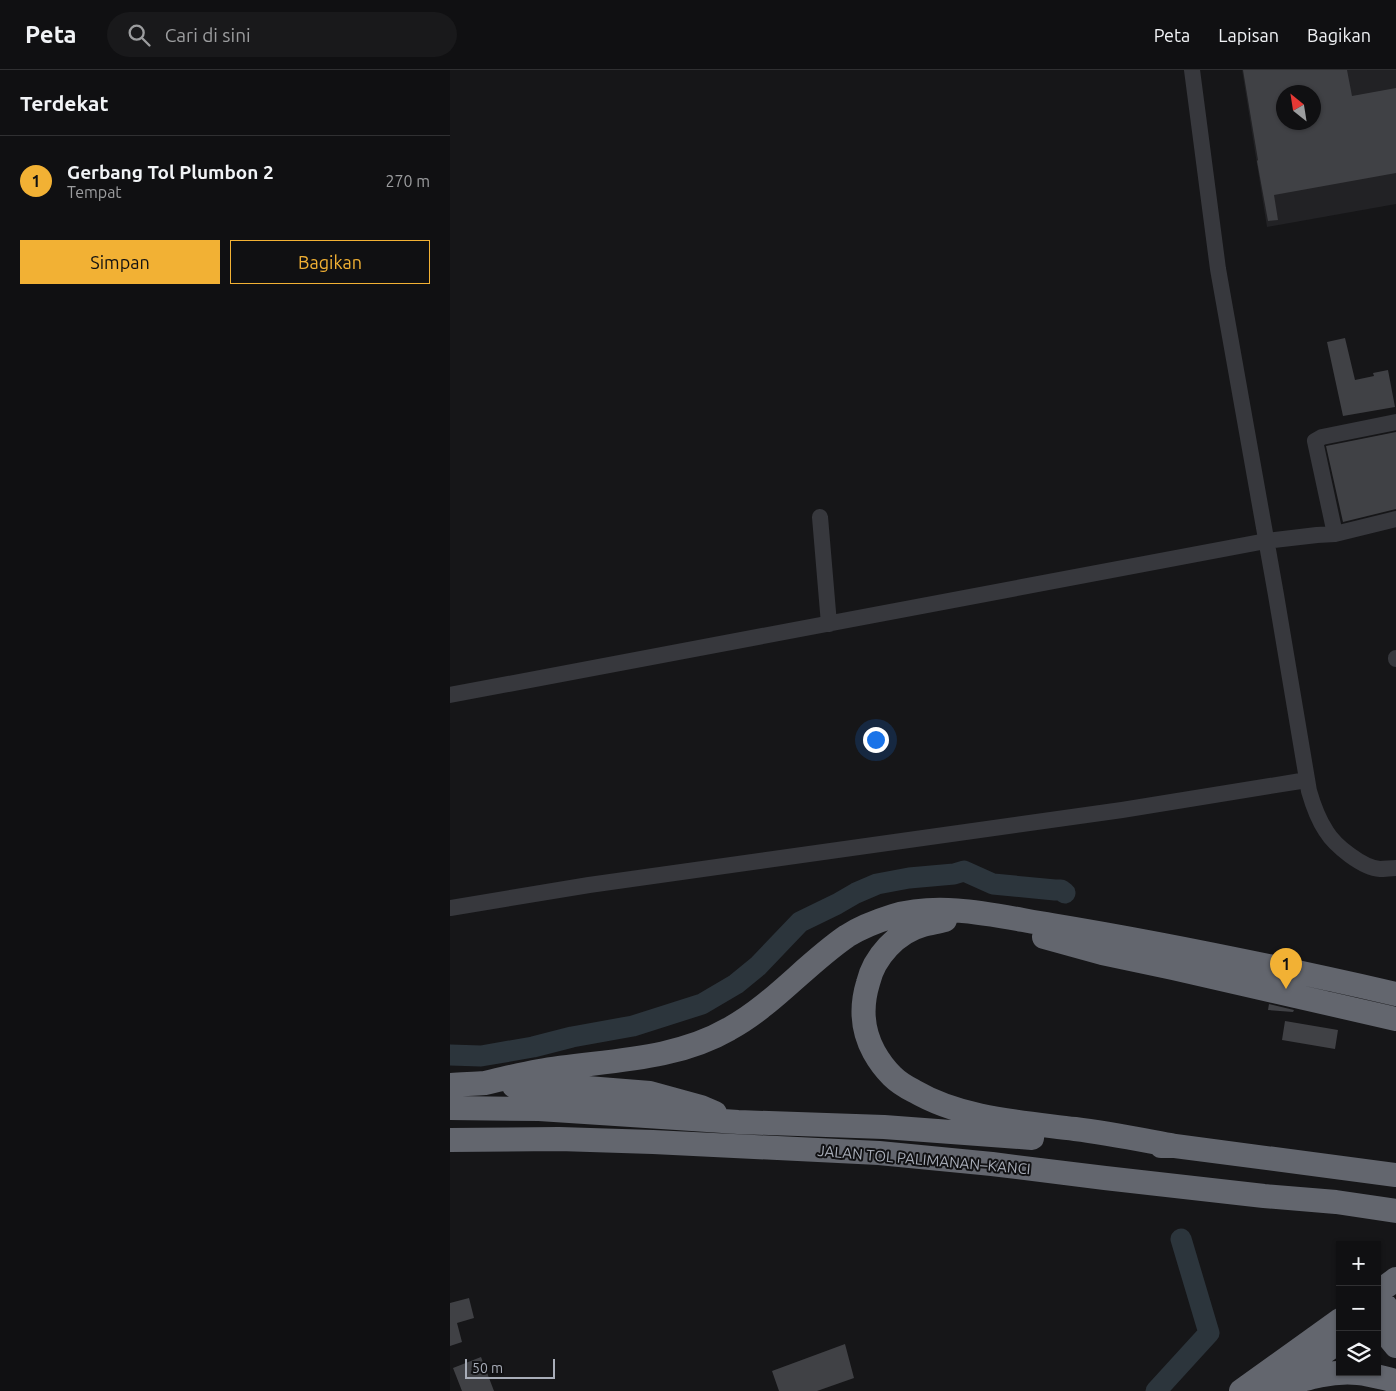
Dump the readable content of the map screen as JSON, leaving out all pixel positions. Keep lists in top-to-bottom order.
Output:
{
  "streets": {
    "highway": ["JALAN TOL PALIMANAN–KANCI"]
  },
  "scale_bar": "50 m",
  "north": "top left",
  "page": {
    "header": "Peta",
    "search": "Cari di sini",
    "nav": ["Peta", "Lapisan", "Bagikan"],
    "heading": "Terdekat",
    "list": [
      {
        "mark": "1",
        "name": "Gerbang Tol Plumbon 2",
        "note": "Tempat",
        "value": "270 m"
      }
    ],
    "buttons": ["Simpan", "Bagikan"],
    "pins": "1",
    "map_buttons": ["+", "−"],
    "scale": "50 m"
  }
}
